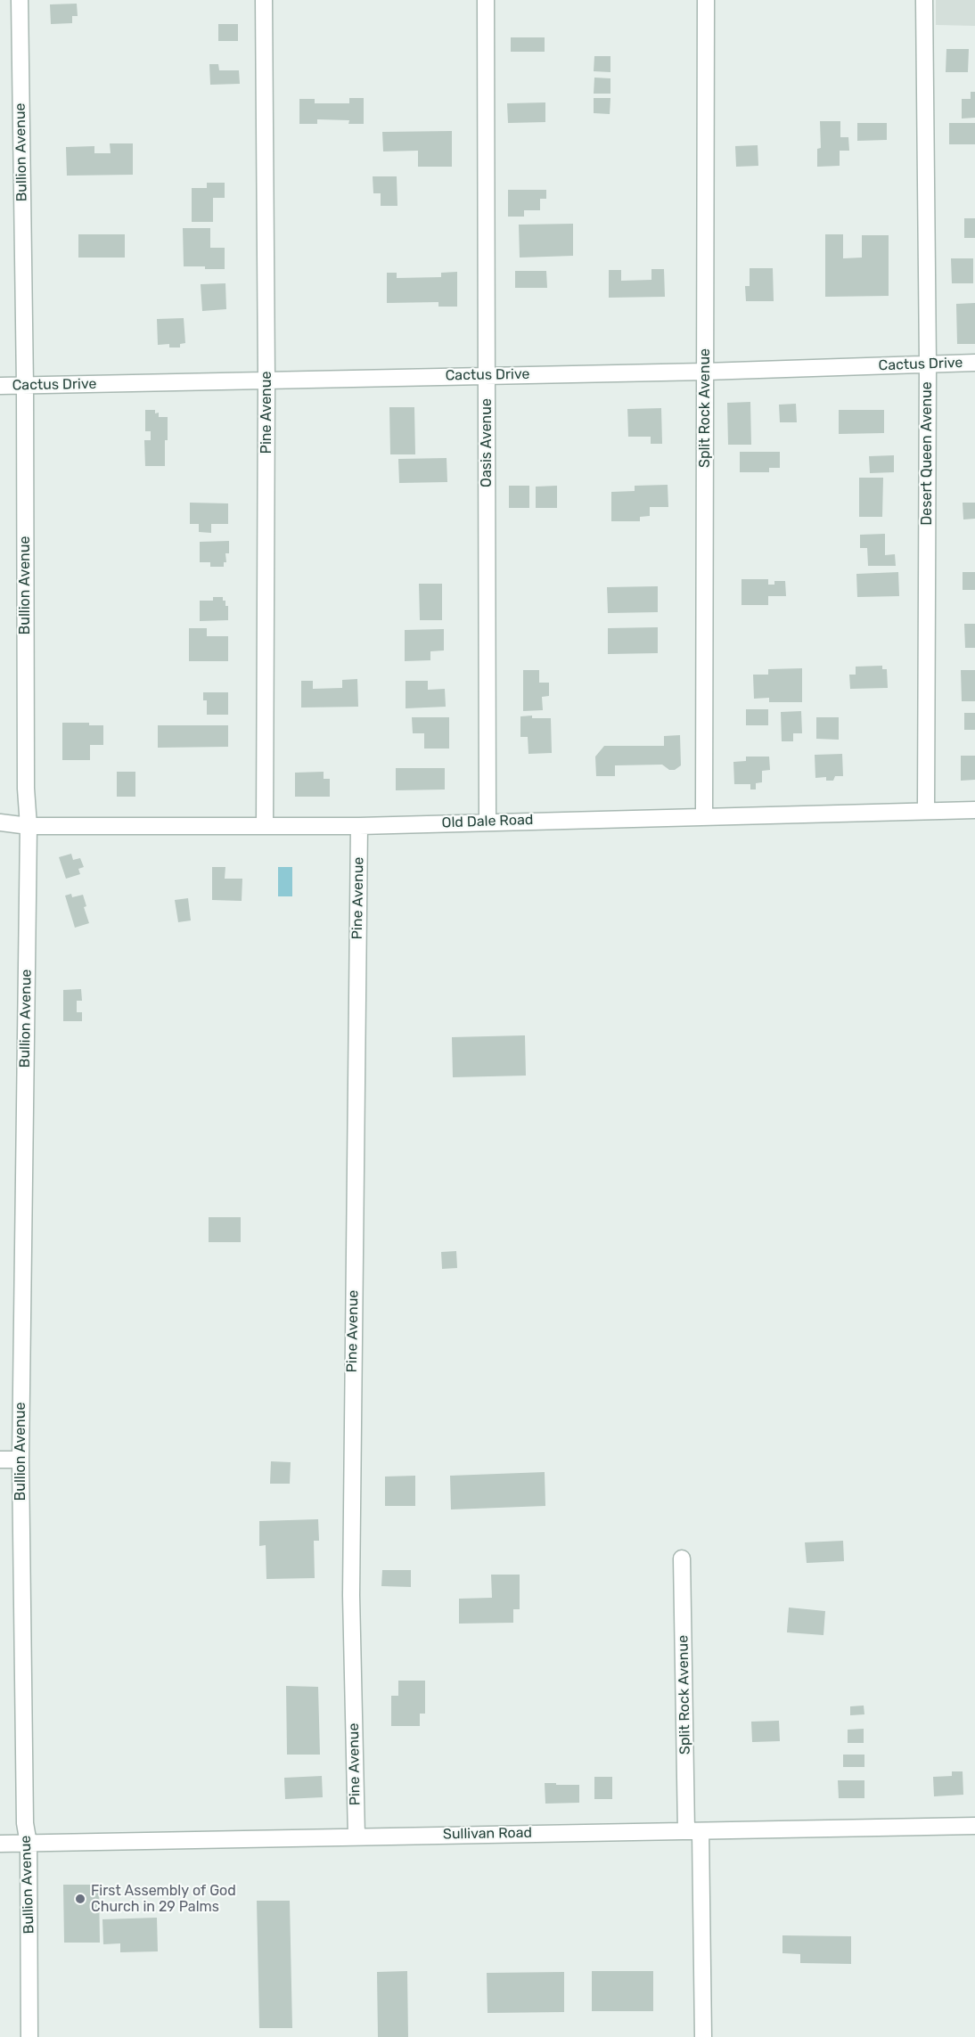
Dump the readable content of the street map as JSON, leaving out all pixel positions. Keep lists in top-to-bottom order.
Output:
{
  "streets": {
    "street": [
      "Bullion Avenue",
      "Cactus Drive",
      "Split Rock Avenue",
      "Pine Avenue",
      "Oasis Avenue",
      "Desert Queen Avenue",
      "Old Dale Road",
      "Sullivan Road"
    ]
  },
  "crossings": [
    ["Bullion Avenue", "Cactus Drive"],
    ["Bullion Avenue", "Old Dale Road"],
    ["Bullion Avenue", "Sullivan Road"],
    ["Cactus Drive", "Split Rock Avenue"],
    ["Cactus Drive", "Pine Avenue"],
    ["Cactus Drive", "Oasis Avenue"],
    ["Cactus Drive", "Desert Queen Avenue"],
    ["Split Rock Avenue", "Old Dale Road"],
    ["Split Rock Avenue", "Sullivan Road"],
    ["Pine Avenue", "Old Dale Road"],
    ["Pine Avenue", "Sullivan Road"],
    ["Oasis Avenue", "Old Dale Road"],
    ["Desert Queen Avenue", "Old Dale Road"]
  ],
  "places": ["First Assembly of God Church in 29 Palms"]
}
